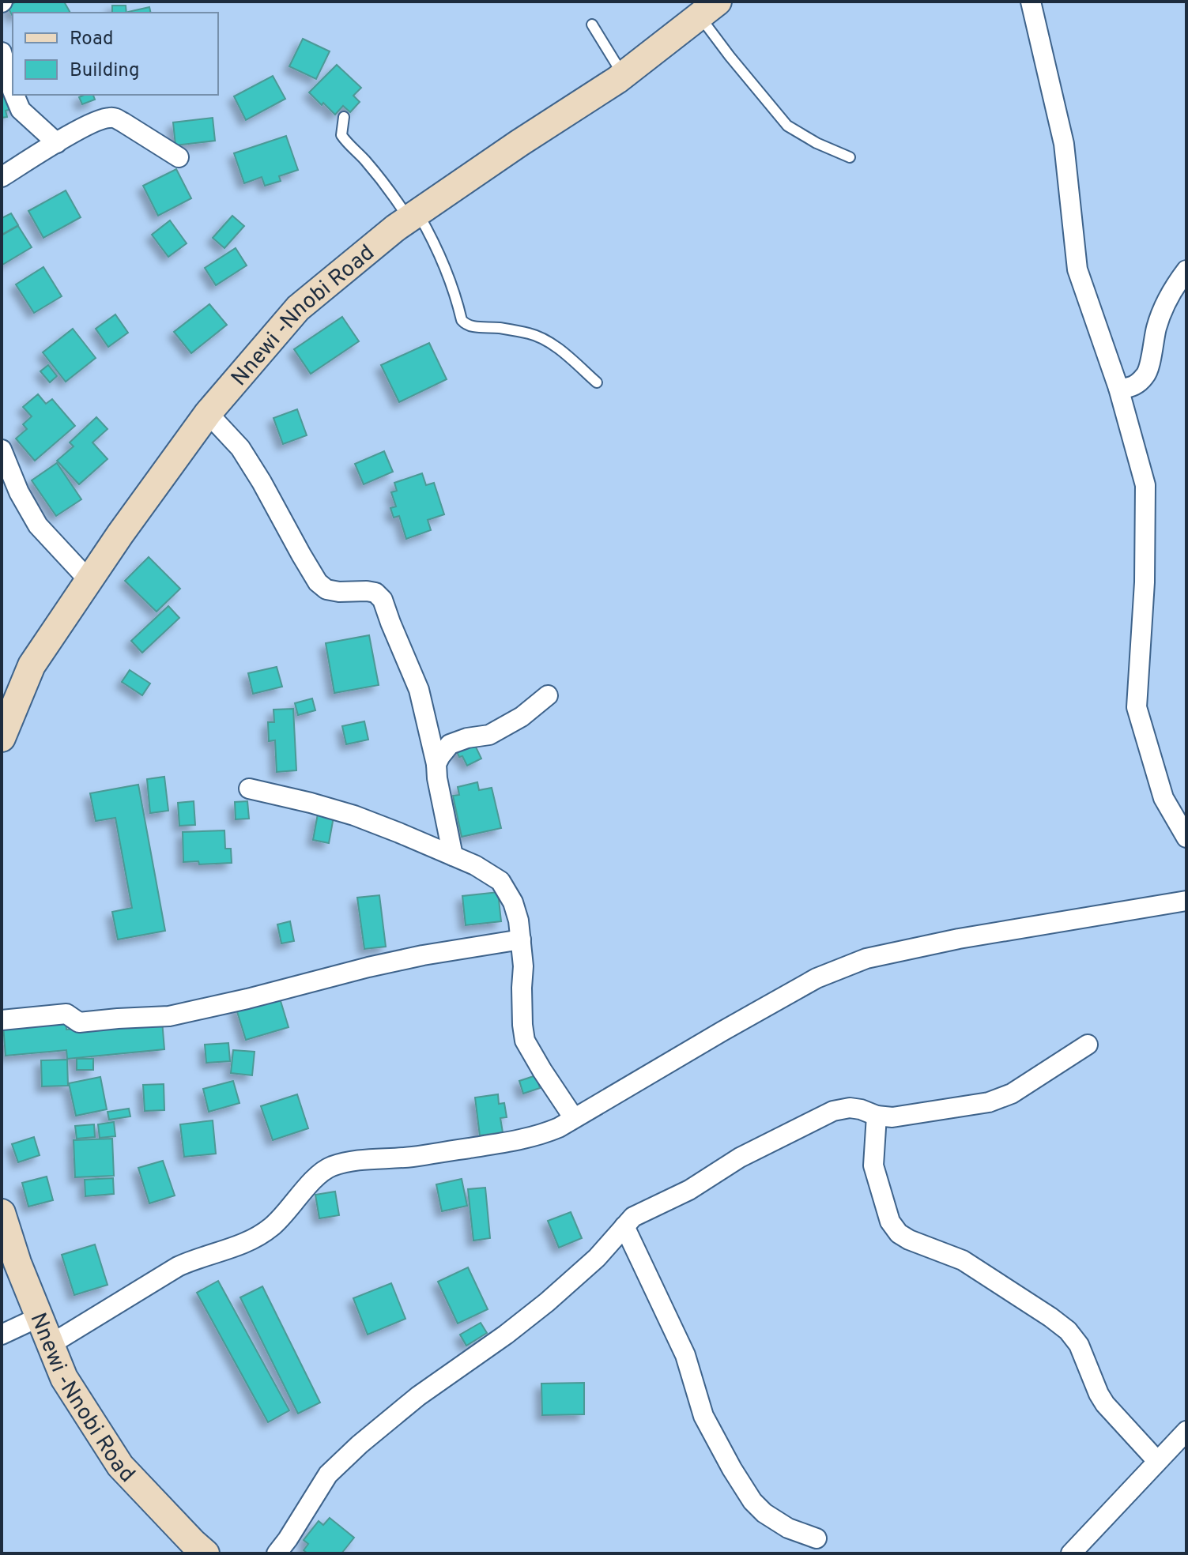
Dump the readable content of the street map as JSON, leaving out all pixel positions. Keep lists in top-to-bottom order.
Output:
{
  "streets": {
    "main road": ["Nnewi -Nnobi Road"]
  },
  "legend": ["Road", "Building"]
}
